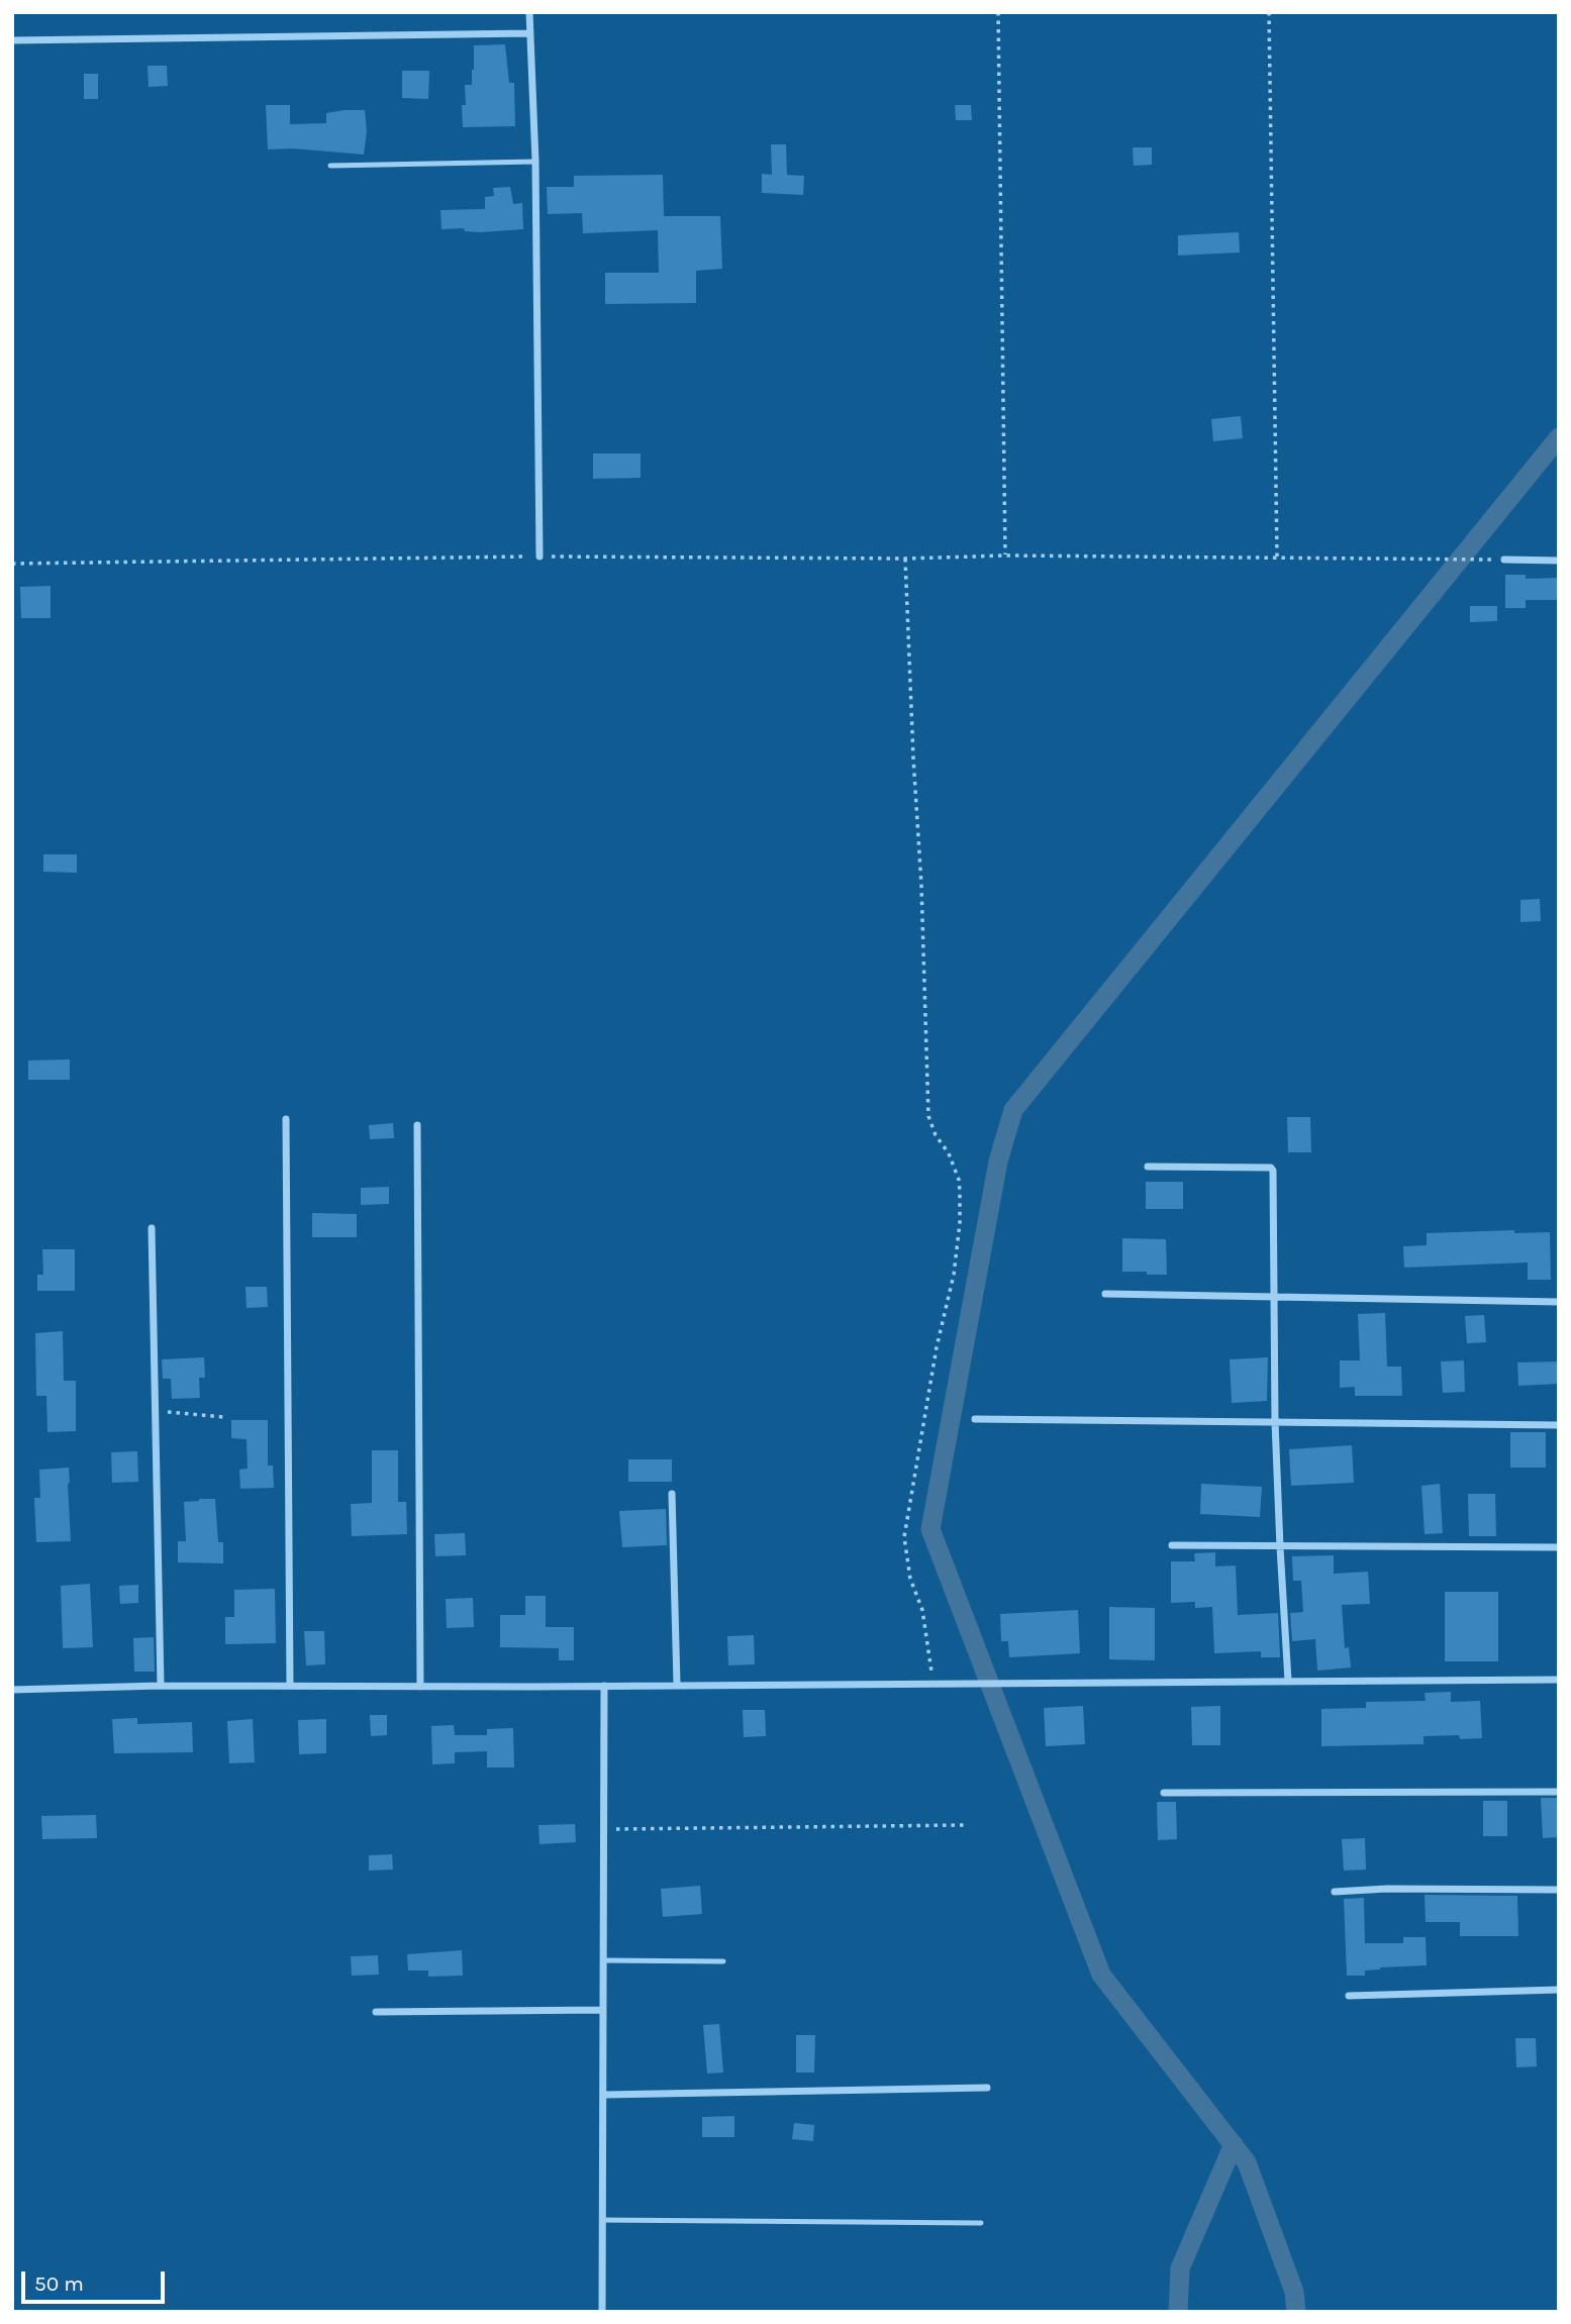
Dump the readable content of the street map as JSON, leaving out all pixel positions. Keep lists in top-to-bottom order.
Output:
{
  "scale_bar": "50 m"
}
